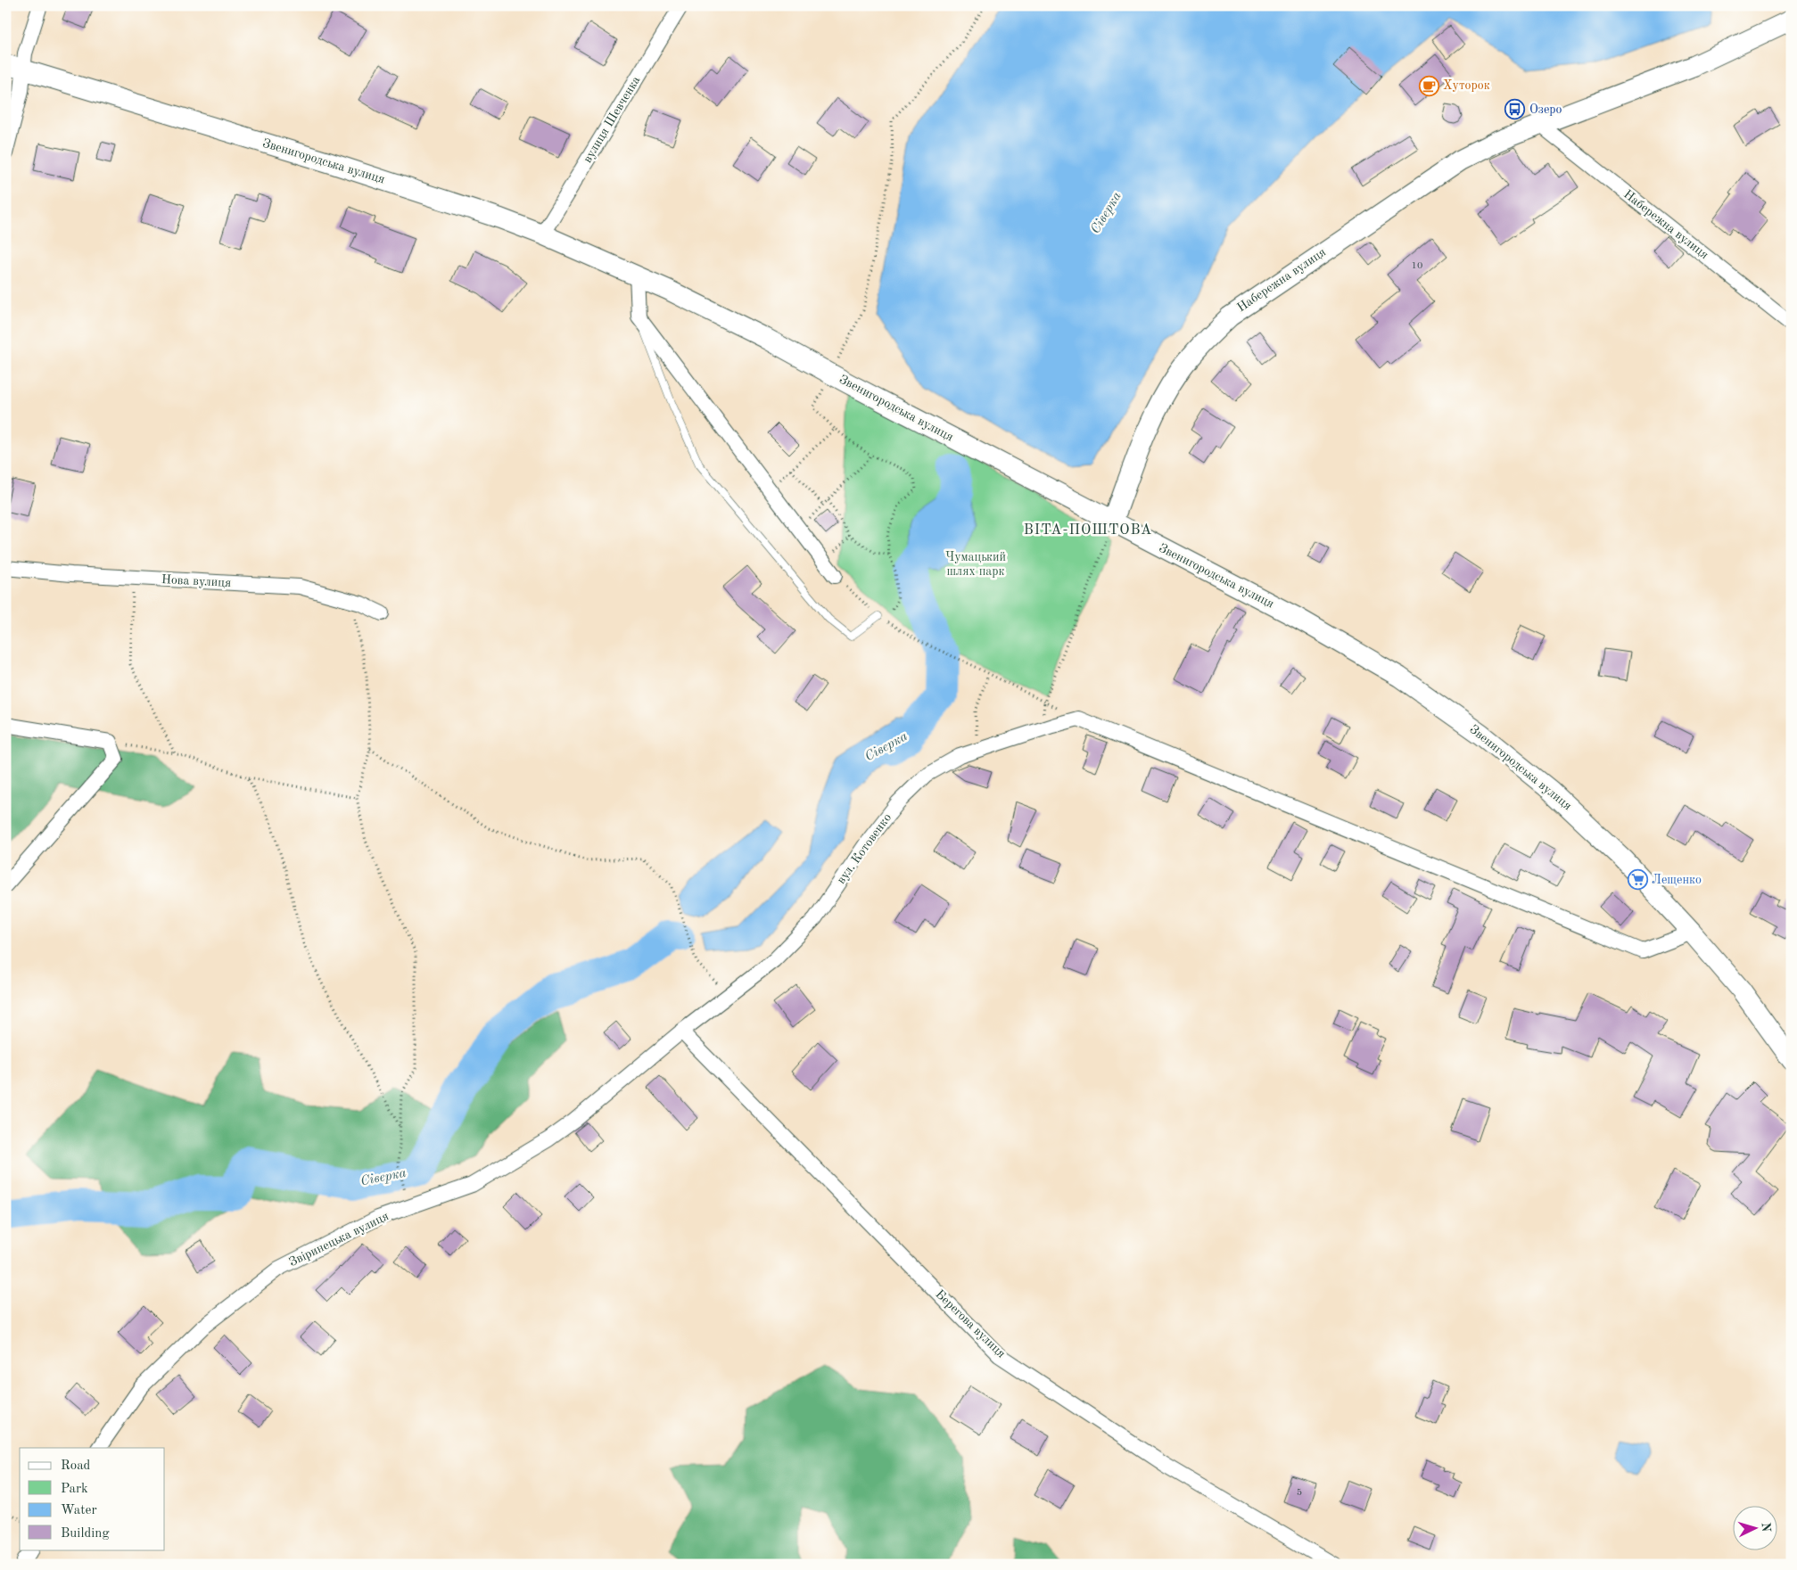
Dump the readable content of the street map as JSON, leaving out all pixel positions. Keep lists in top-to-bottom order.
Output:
{
  "streets": {
    "street": [
      "вулиця Шевченка",
      "Звенигородська вулиця",
      "Набережна вулиця",
      "Нова вулиця",
      "вул. Котовенко",
      "Звіринецька вулиця",
      "Берегова вулиця"
    ]
  },
  "crossings": [
    ["вулиця Шевченка", "Звенигородська вулиця"],
    ["Звенигородська вулиця", "Набережна вулиця"],
    ["вул. Котовенко", "Звіринецька вулиця"],
    ["вул. Котовенко", "Берегова вулиця"],
    ["Звіринецька вулиця", "Берегова вулиця"]
  ],
  "districts": ["ВІТА-ПОШТОВА"],
  "water": ["Сіверка"],
  "parks": ["Чумацький шлях парк"],
  "places": {
    "cafe": ["Хуторок"],
    "bus stop": ["Озеро"],
    "supermarket": ["Лещенко"]
  },
  "house_numbers": ["10", "5"],
  "legend": [
    "Road",
    "Park",
    "Water",
    "Building"
  ],
  "north": "right"
}
